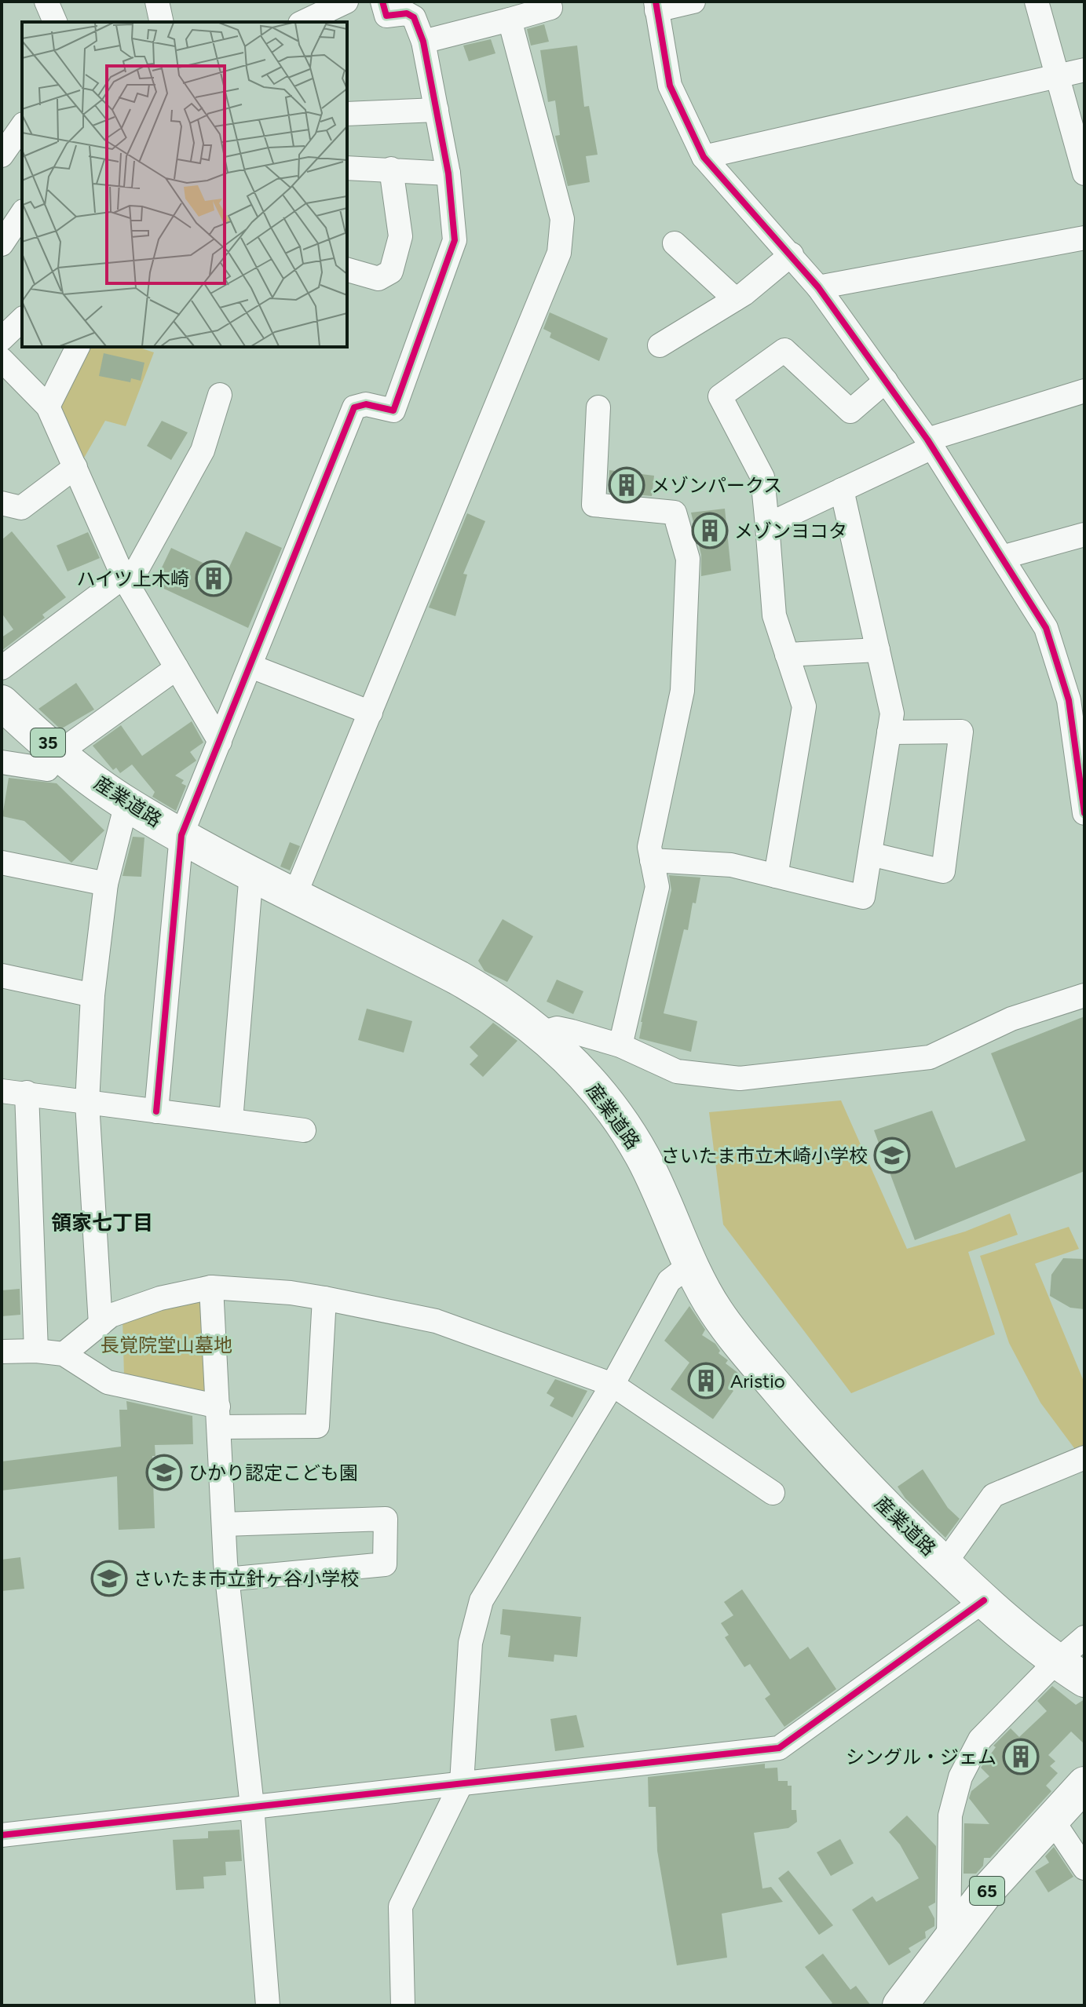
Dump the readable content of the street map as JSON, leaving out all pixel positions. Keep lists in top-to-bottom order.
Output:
{
  "streets": {
    "main road": ["35", "産業道路", "65"]
  },
  "districts": ["領家七丁目"],
  "parks": ["長覚院堂山墓地"],
  "places": {
    "building": [
      "メゾンパークス",
      "メゾンヨコタ",
      "ハイツ上木崎",
      "Aristio",
      "シングル・ジェム"
    ],
    "school or university": ["さいたま市立木崎小学校", "ひかり認定こども園", "さいたま市立針ヶ谷小学校"]
  }
}
